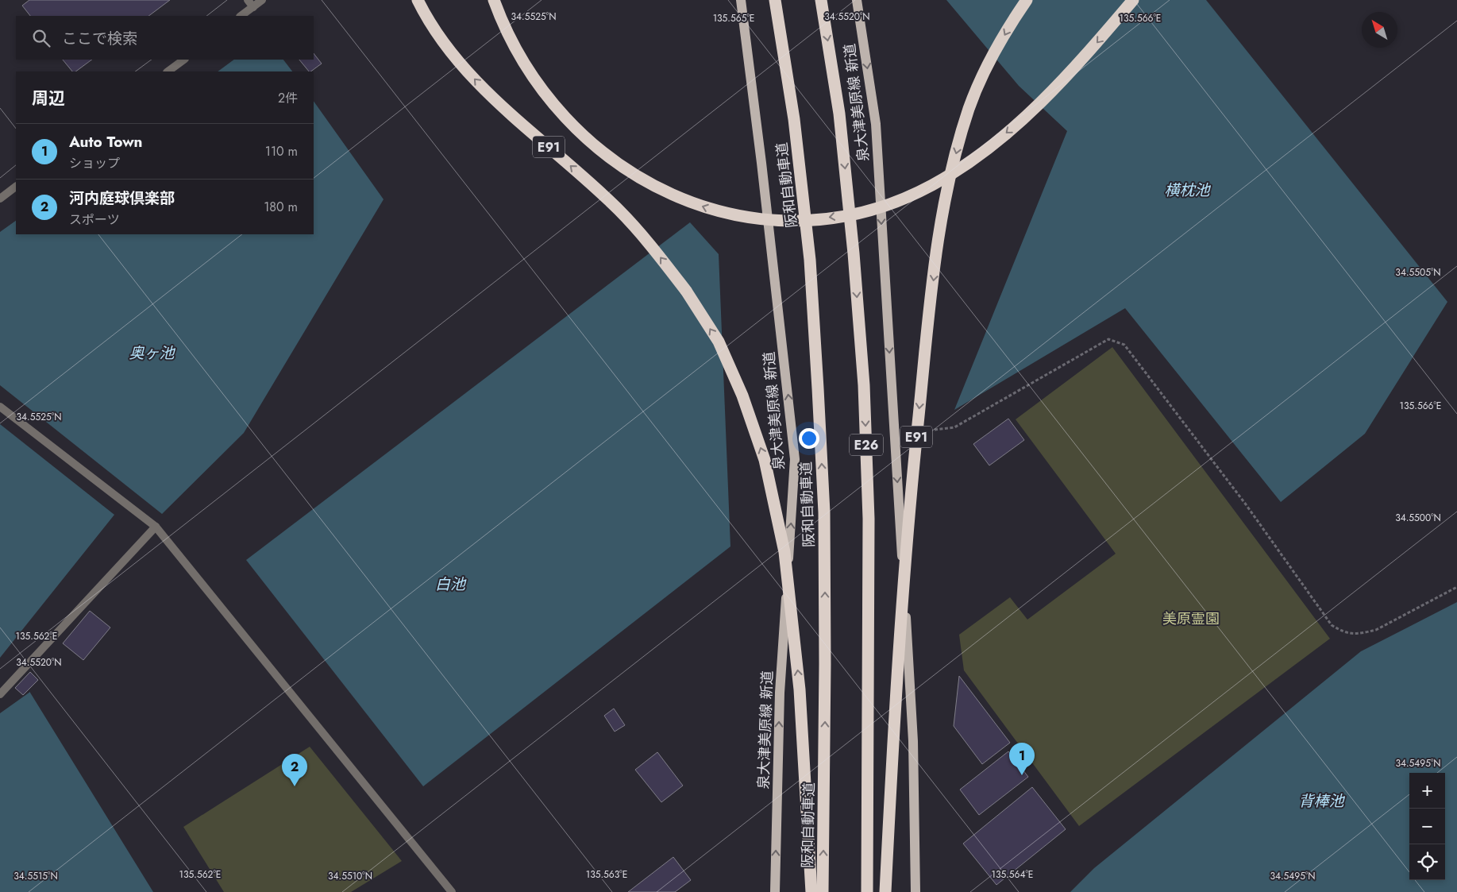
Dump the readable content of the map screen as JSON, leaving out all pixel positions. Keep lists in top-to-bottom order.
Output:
{
  "streets": {
    "highway": ["E91", "阪和自動車道", "E26"],
    "main road": ["泉大津美原線 新道"]
  },
  "water": [
    "横枕池",
    "奥ヶ池",
    "白池",
    "背棒池"
  ],
  "parks": ["美原霊園"],
  "north": "top left",
  "page": {
    "search": "ここで検索",
    "heading": ["周辺", "2件"],
    "list": [
      {
        "mark": "1",
        "name": "Auto Town",
        "note": "ショップ",
        "value": "110 m"
      },
      {
        "mark": "2",
        "name": "河内庭球倶楽部",
        "note": "スポーツ",
        "value": "180 m"
      }
    ],
    "pins": ["1", "2"],
    "map_buttons": ["+", "−"]
  },
  "coordinates": [
    "34.5525°N",
    "34.5520°N",
    "135.565°E",
    "135.566°E",
    "34.5505°N",
    "34.5500°N",
    "135.562°E",
    "34.5495°N",
    "135.563°E",
    "135.564°E",
    "34.5515°N",
    "34.5510°N"
  ]
}
